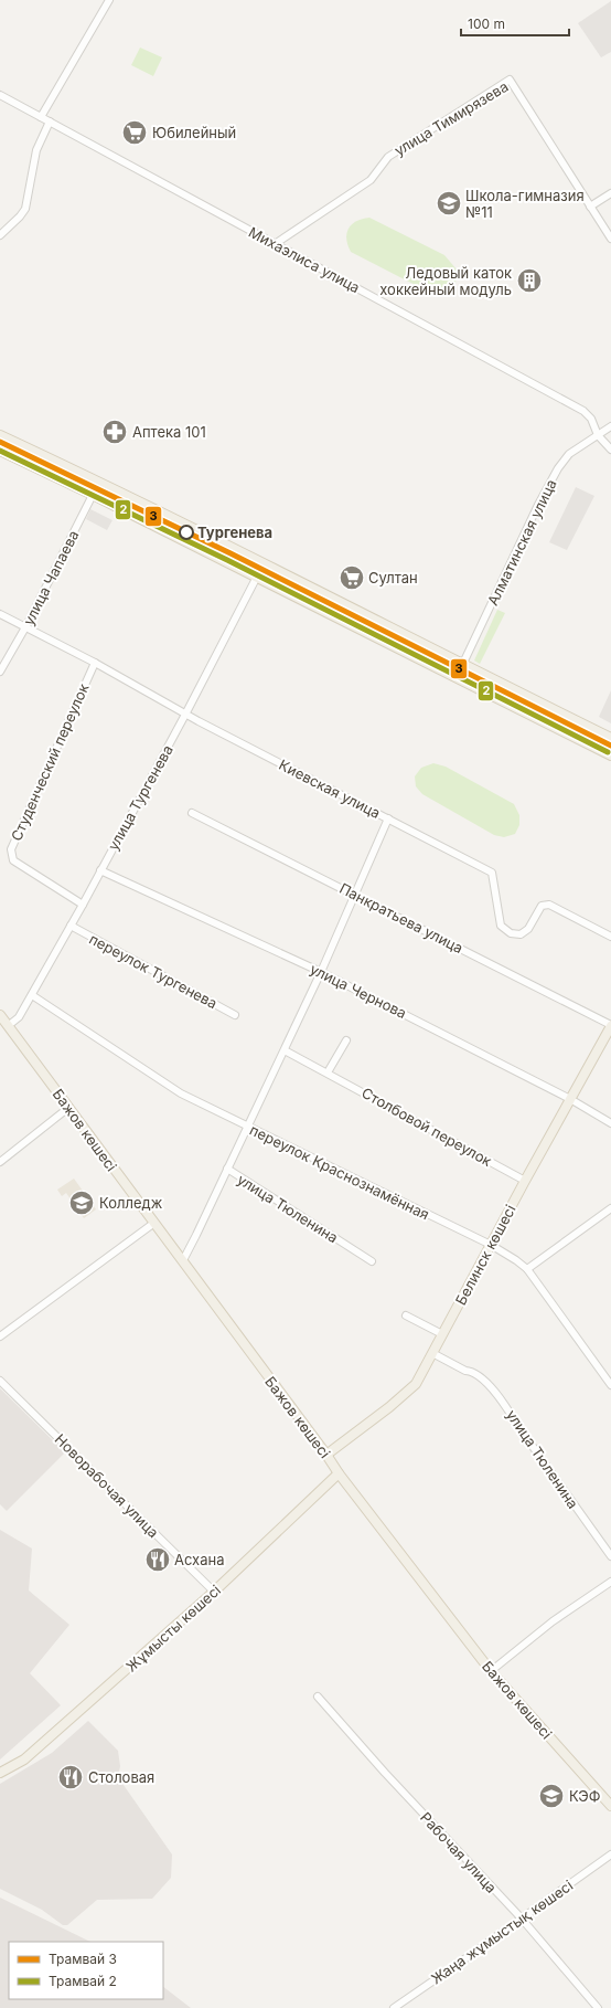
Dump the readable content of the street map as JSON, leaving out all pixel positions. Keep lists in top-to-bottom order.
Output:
{
  "streets": {
    "main road": [
      "улица Чапаева",
      "улица Тургенева",
      "Бажов көшесі",
      "Белинск көшесі",
      "Жұмысты көшесі"
    ],
    "street": [
      "улица Тимирязева",
      "Михаэлиса улица",
      "Алматинская улица",
      "Студенческий переулок",
      "Киевская улица",
      "Панкратьева улица",
      "переулок Тургенева",
      "улица Чернова",
      "Столбовой переулок",
      "переулок Краснознамённая",
      "улица Тюленина",
      "Новорабочая улица",
      "Рабочая улица",
      "Жаңа жұмыстық көшесі"
    ]
  },
  "crossings": [
    ["улица Тимирязева", "Михаэлиса улица"],
    ["Михаэлиса улица", "Алматинская улица"],
    ["улица Чапаева", "Киевская улица"],
    ["Студенческий переулок", "Киевская улица"],
    ["Студенческий переулок", "улица Тургенева"],
    ["Киевская улица", "улица Тургенева"],
    ["улица Тургенева", "переулок Тургенева"],
    ["улица Тургенева", "улица Чернова"],
    ["улица Тургенева", "Бажов көшесі"],
    ["улица Тургенева", "переулок Краснознамённая"],
    ["Панкратьева улица", "Белинск көшесі"],
    ["улица Чернова", "Белинск көшесі"],
    ["Столбовой переулок", "Белинск көшесі"],
    ["Бажов көшесі", "Белинск көшесі"],
    ["Бажов көшесі", "Жұмысты көшесі"],
    ["переулок Краснознамённая", "Белинск көшесі"],
    ["улица Тюленина", "Белинск көшесі"],
    ["Новорабочая улица", "Жұмысты көшесі"],
    ["Рабочая улица", "Жаңа жұмыстық көшесі"]
  ],
  "places": {
    "supermarket": ["Юбилейный", "Султан"],
    "school or university": ["Школа-гимназия №11", "Колледж", "КЭФ"],
    "building": ["Ледовый каток хоккейный модуль"],
    "pharmacy": ["Аптека 101"],
    "other": ["Тургенева"],
    "restaurant": ["Асхана", "Столовая"]
  },
  "lines": ["tram line 3", "tram line 2"],
  "legend": ["Трамвай 3", "Трамвай 2"],
  "scale_bar": "100 m"
}
